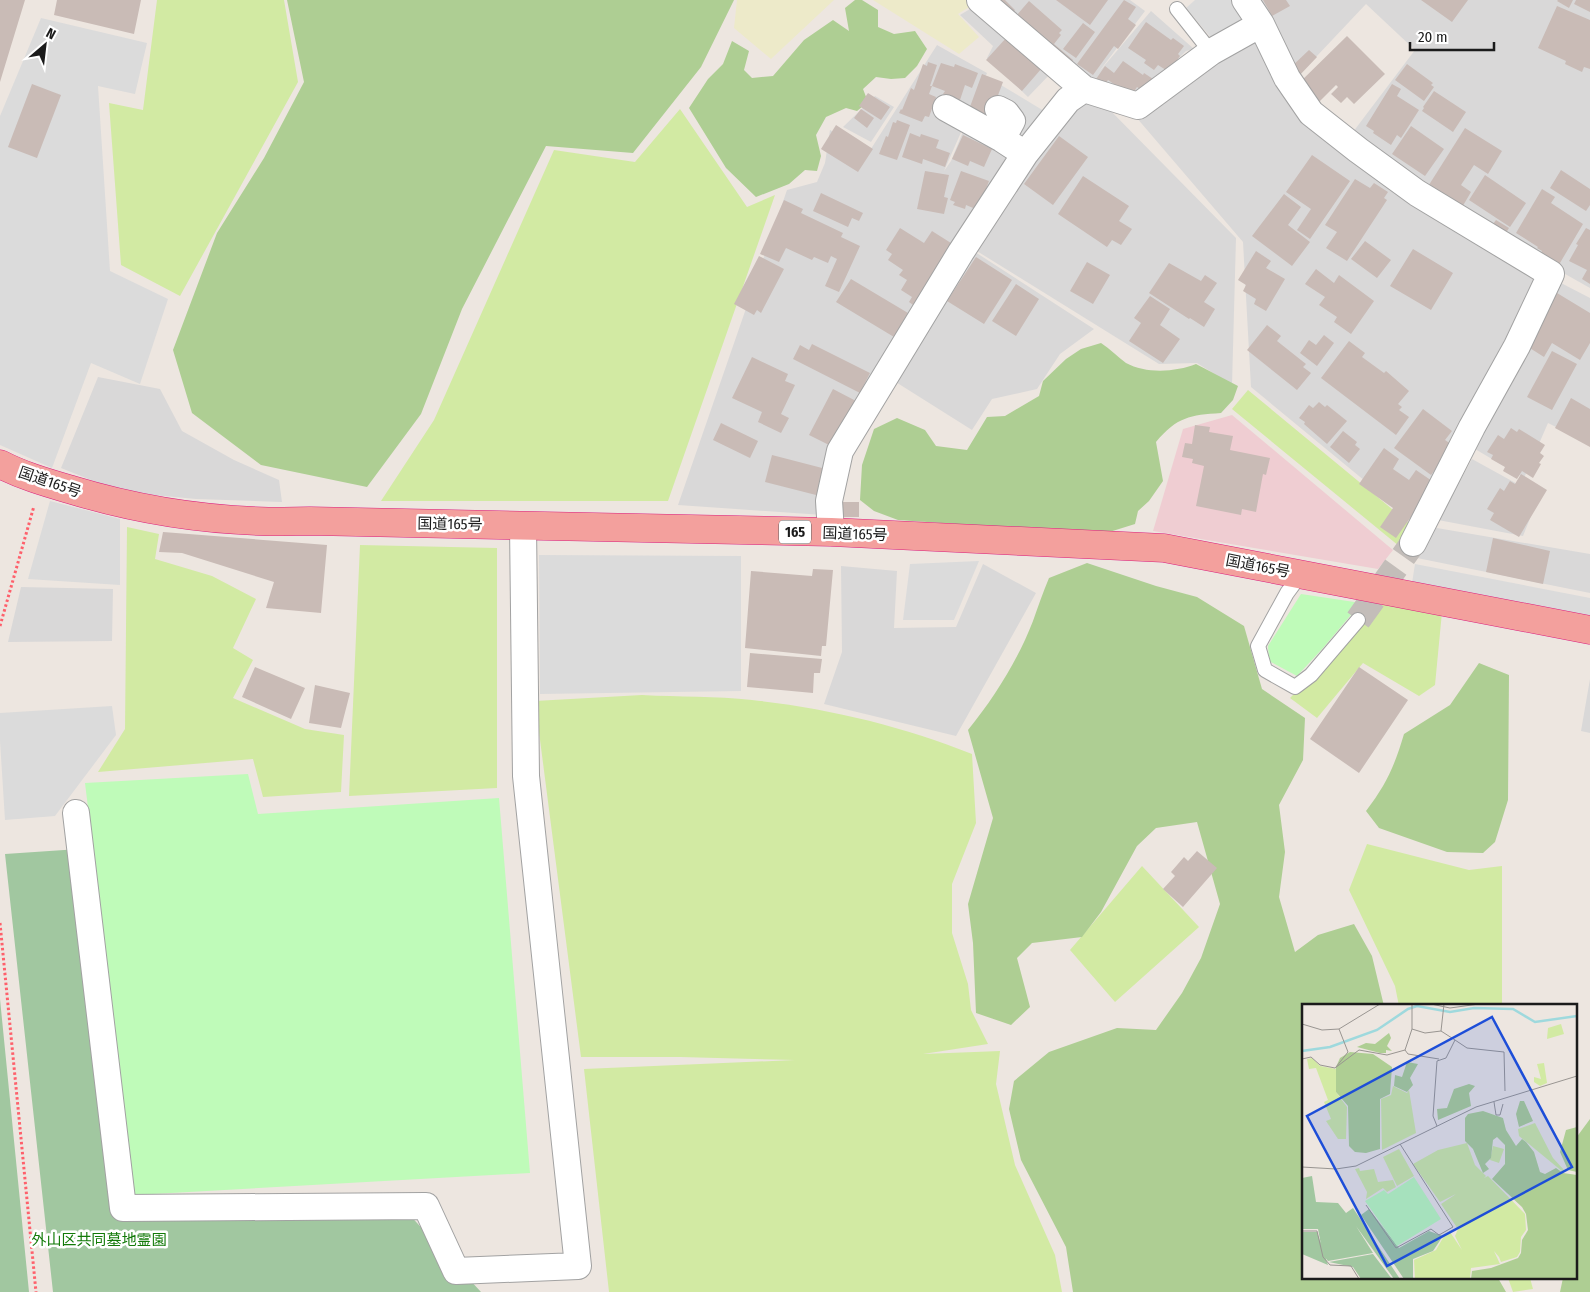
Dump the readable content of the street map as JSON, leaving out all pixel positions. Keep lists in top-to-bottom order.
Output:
{
  "streets": {
    "highway": ["国道165号", "165"]
  },
  "parks": ["外山区共同墓地霊園"],
  "scale_bar": "20 m",
  "north": "top right"
}
